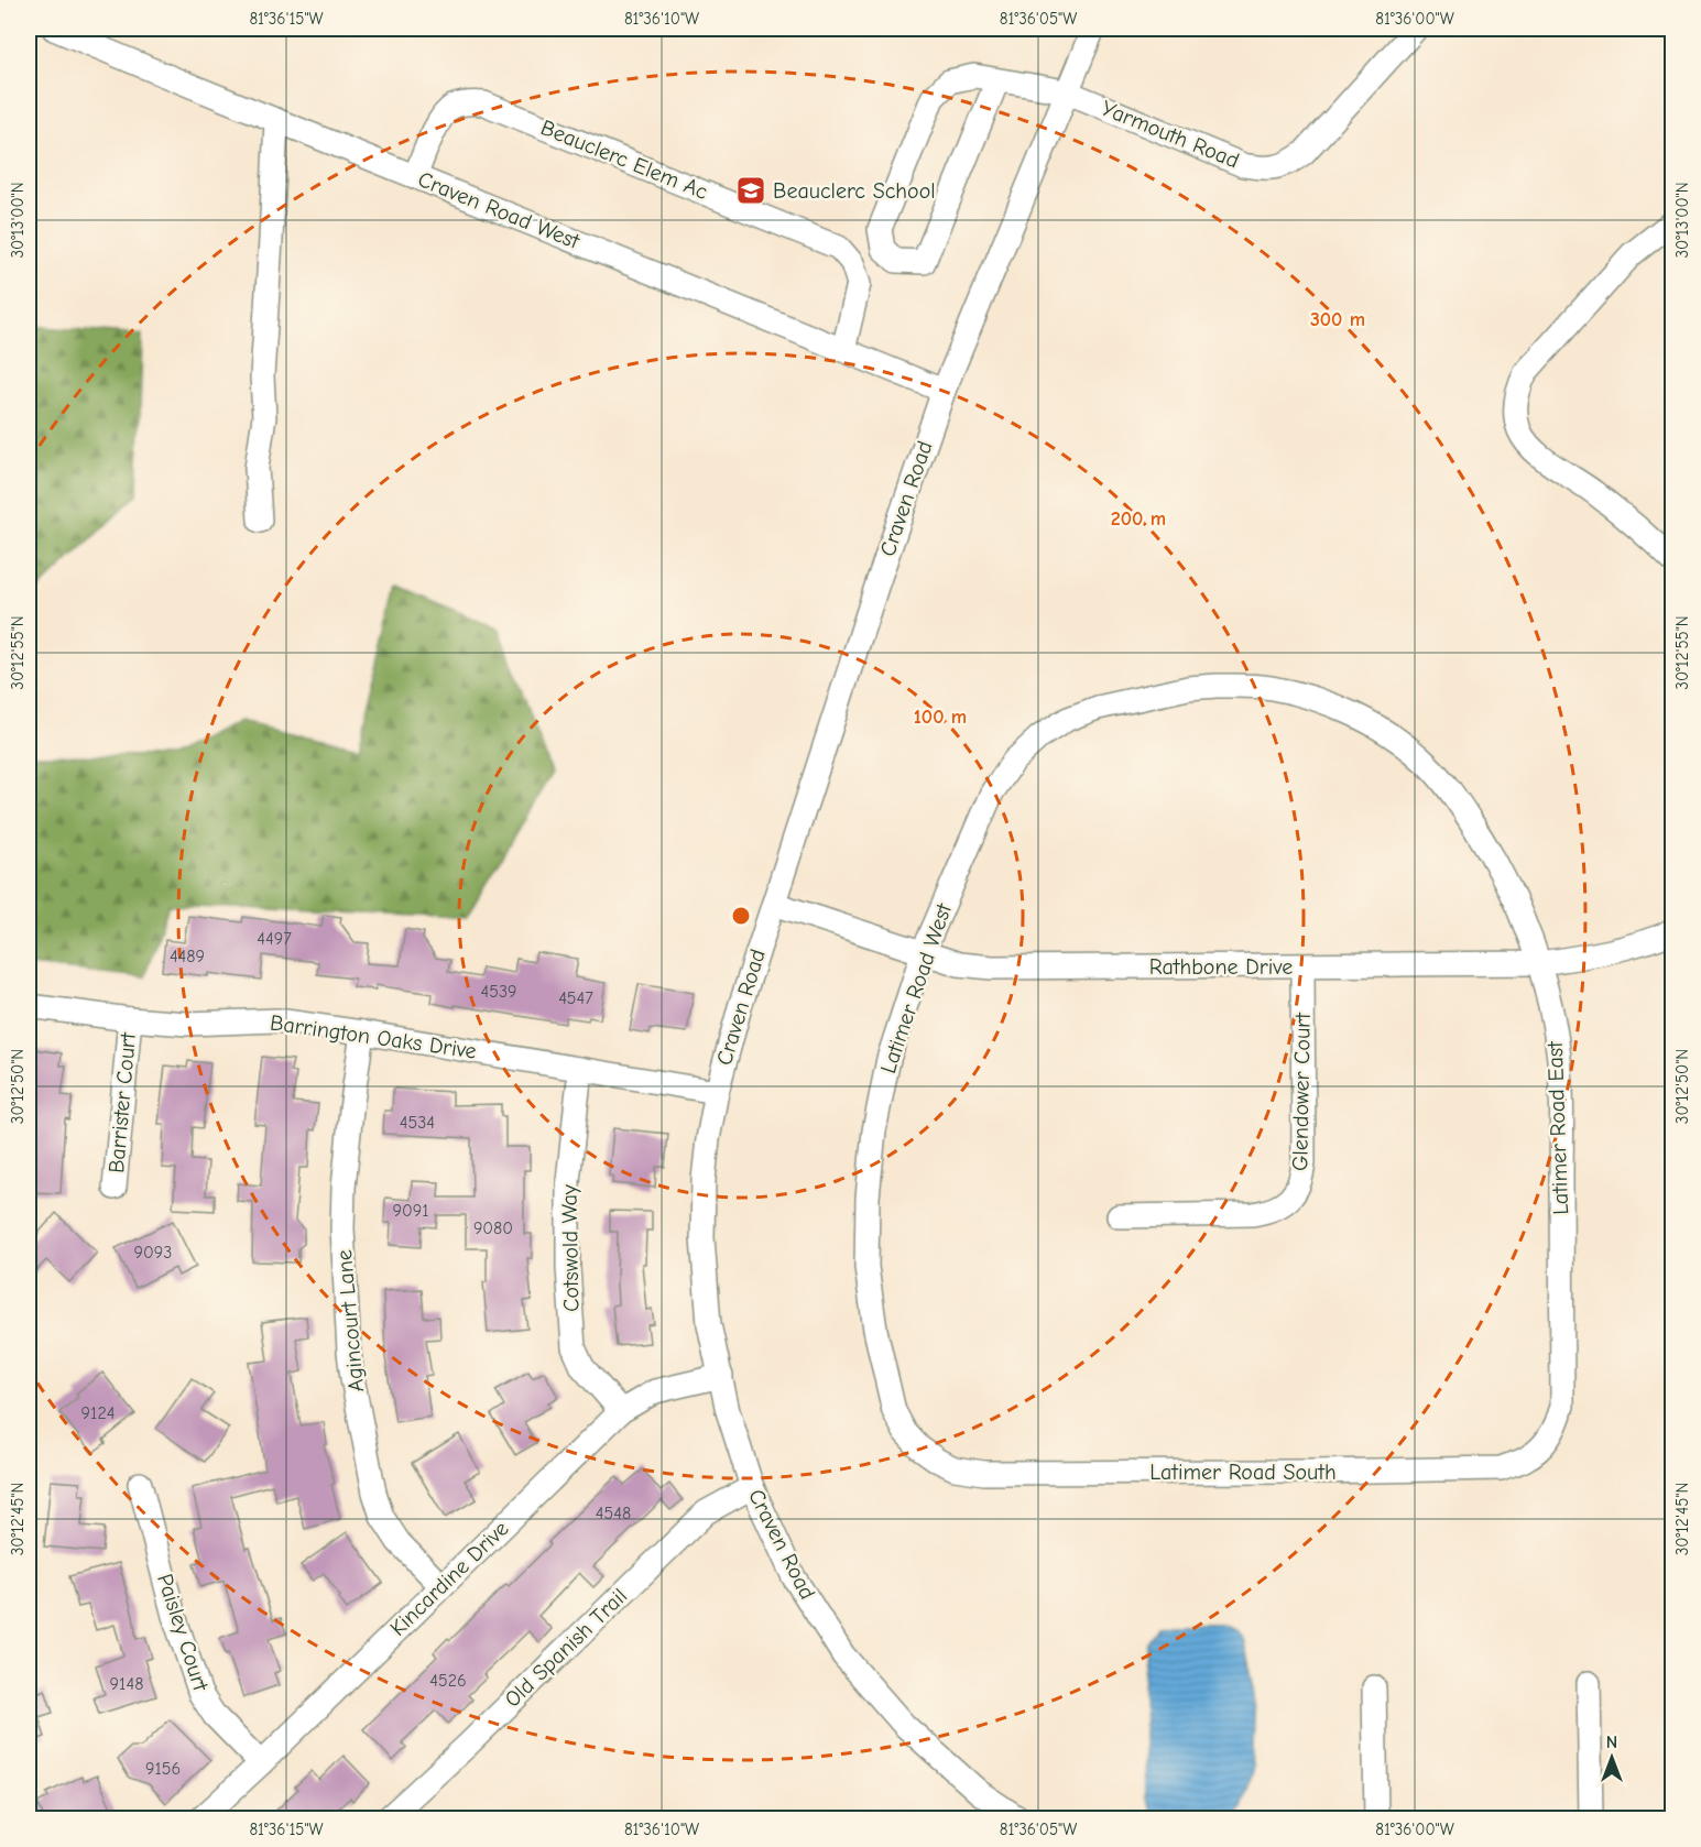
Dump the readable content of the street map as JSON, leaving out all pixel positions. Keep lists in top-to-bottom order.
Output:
{
  "streets": {
    "street": [
      "Yarmouth Road",
      "Beauclerc Elem Ac",
      "Craven Road West",
      "Craven Road",
      "Rathbone Drive",
      "Latimer Road West",
      "Barrington Oaks Drive",
      "Glendower Court",
      "Barrister Court",
      "Latimer Road East",
      "Cotswold Way",
      "Agincourt Lane",
      "Latimer Road South",
      "Kincardine Drive",
      "Paisley Court",
      "Old Spanish Trail"
    ]
  },
  "crossings": [
    ["Yarmouth Road", "Craven Road"],
    ["Beauclerc Elem Ac", "Craven Road West"],
    ["Craven Road West", "Craven Road"],
    ["Craven Road", "Rathbone Drive"],
    ["Craven Road", "Barrington Oaks Drive"],
    ["Craven Road", "Kincardine Drive"],
    ["Craven Road", "Old Spanish Trail"],
    ["Rathbone Drive", "Latimer Road West"],
    ["Rathbone Drive", "Glendower Court"],
    ["Rathbone Drive", "Latimer Road East"],
    ["Latimer Road West", "Latimer Road East"],
    ["Latimer Road West", "Latimer Road South"],
    ["Barrington Oaks Drive", "Barrister Court"],
    ["Barrington Oaks Drive", "Cotswold Way"],
    ["Barrington Oaks Drive", "Agincourt Lane"],
    ["Latimer Road East", "Latimer Road South"],
    ["Cotswold Way", "Kincardine Drive"],
    ["Agincourt Lane", "Kincardine Drive"],
    ["Kincardine Drive", "Paisley Court"]
  ],
  "places": {
    "school or university": ["Beauclerc School"]
  },
  "house_numbers": [
    "4497",
    "4489",
    "4539",
    "4547",
    "4534",
    "9091",
    "9080",
    "9093",
    "9124",
    "4548",
    "4526",
    "9148",
    "9156"
  ],
  "north": "top",
  "coordinates": [
    "81°36'15\"W",
    "81°36'10\"W",
    "81°36'05\"W",
    "81°36'00\"W",
    "30°13'00\"N",
    "30°12'55\"N",
    "30°12'50\"N",
    "30°12'45\"N"
  ],
  "rings": ["300 m", "200 m", "100 m"]
}
